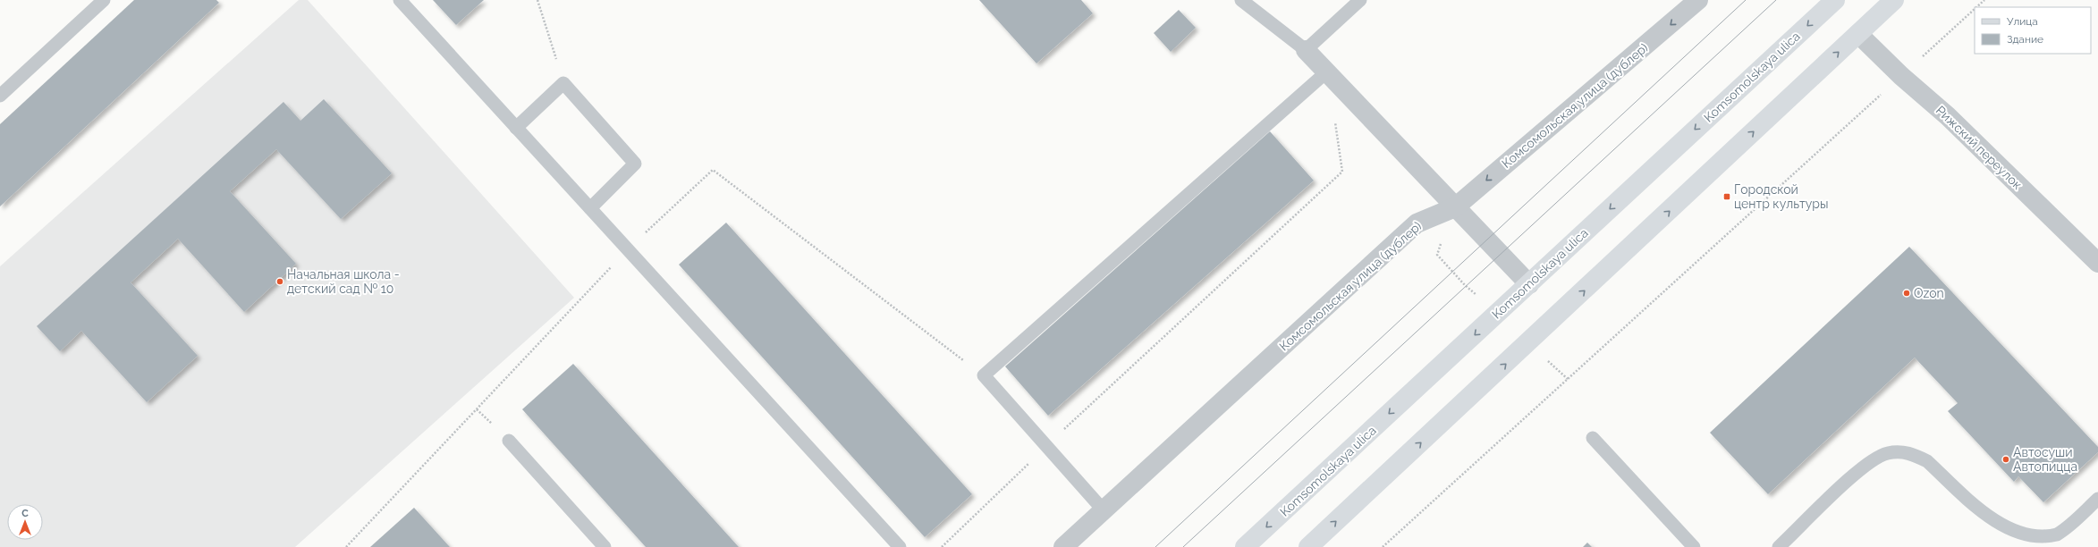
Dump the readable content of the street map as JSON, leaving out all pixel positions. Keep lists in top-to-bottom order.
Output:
{
  "streets": {
    "main road": ["Komsomolskaya ulica"],
    "street": ["Комсомольская улица (дублер)", "Рижский переулок"]
  },
  "one_way": ["Комсомольская улица (дублер)"],
  "places": {
    "transit": ["Городской центр культуры"],
    "other": ["Начальная школа - детский сад № 10", "Ozon", "Автосуши Автопицца"]
  },
  "legend": ["Улица", "Здание"],
  "north": "top"
}
